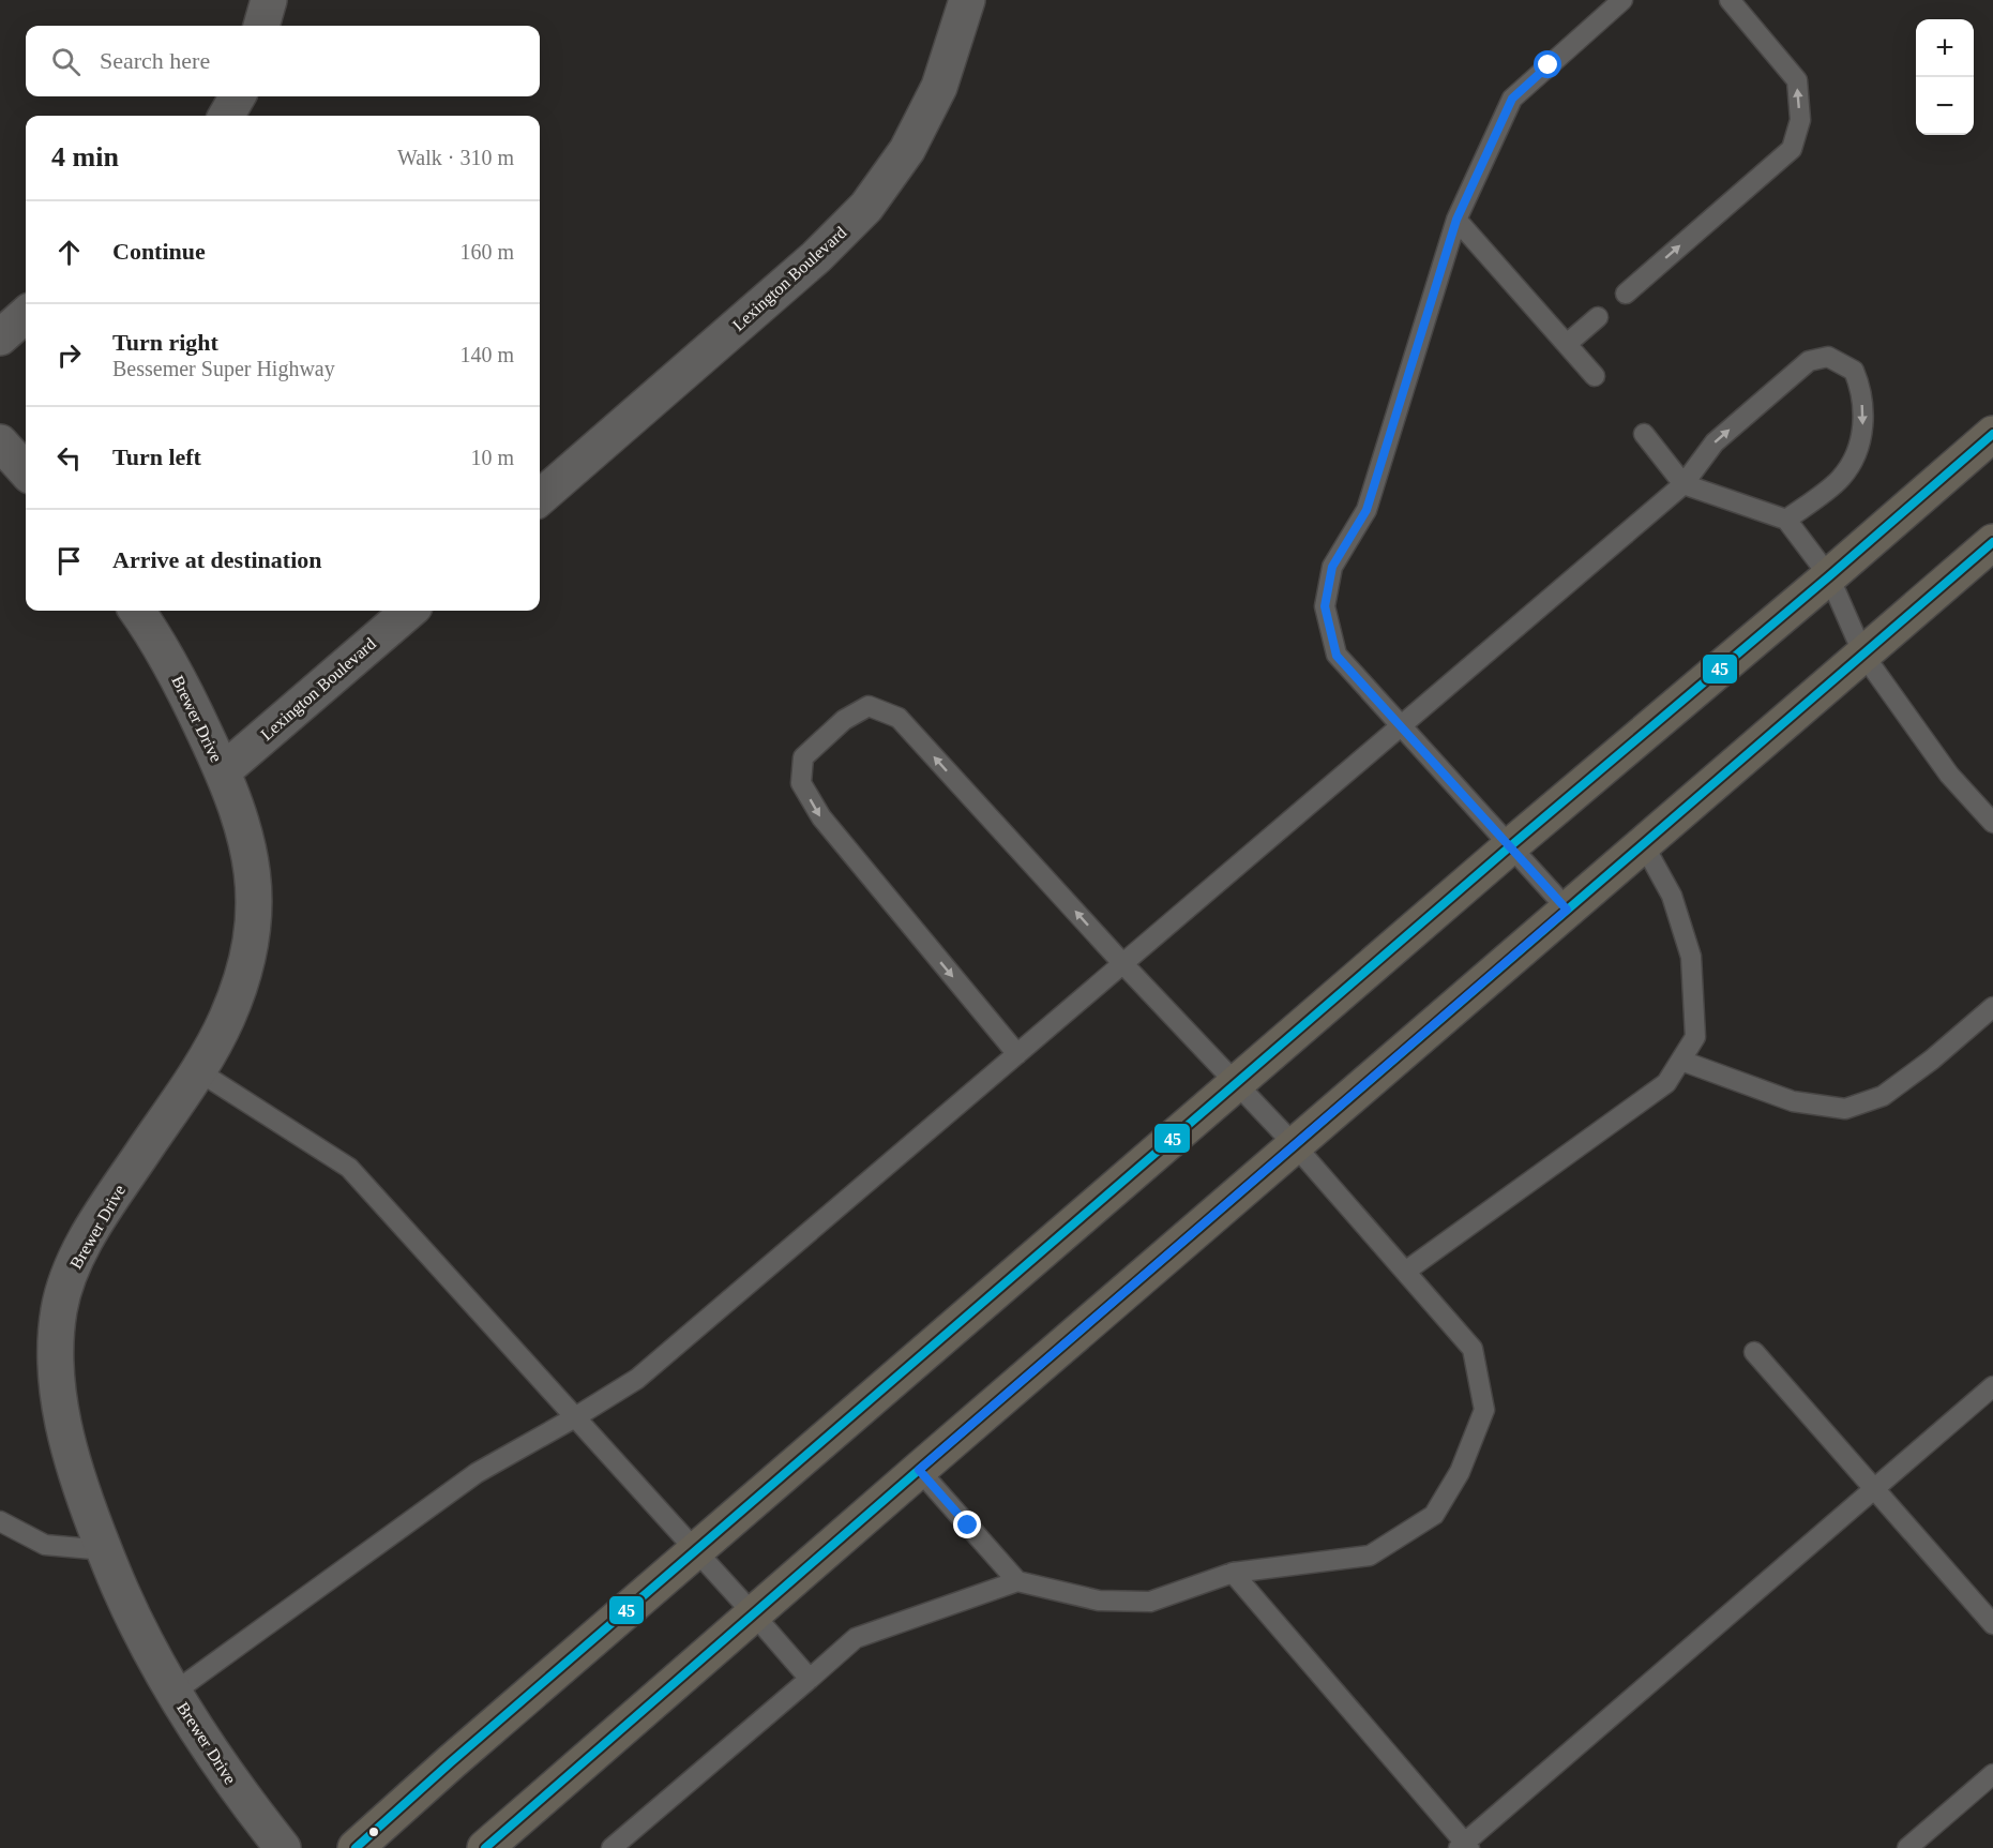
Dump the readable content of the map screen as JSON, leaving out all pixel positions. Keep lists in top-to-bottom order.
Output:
{
  "streets": {
    "street": ["Lexington Boulevard", "Brewer Drive"]
  },
  "crossings": [
    ["Lexington Boulevard", "Brewer Drive"]
  ],
  "lines": ["transit line 45"],
  "page": {
    "map_buttons": ["+", "−"],
    "search": "Search here",
    "heading": ["4 min", "Walk · 310 m"],
    "list": [
      ["Continue", "160 m"],
      ["Turn right", "Bessemer Super Highway", "140 m"],
      ["Turn left", "10 m"],
      "Arrive at destination"
    ]
  }
}
